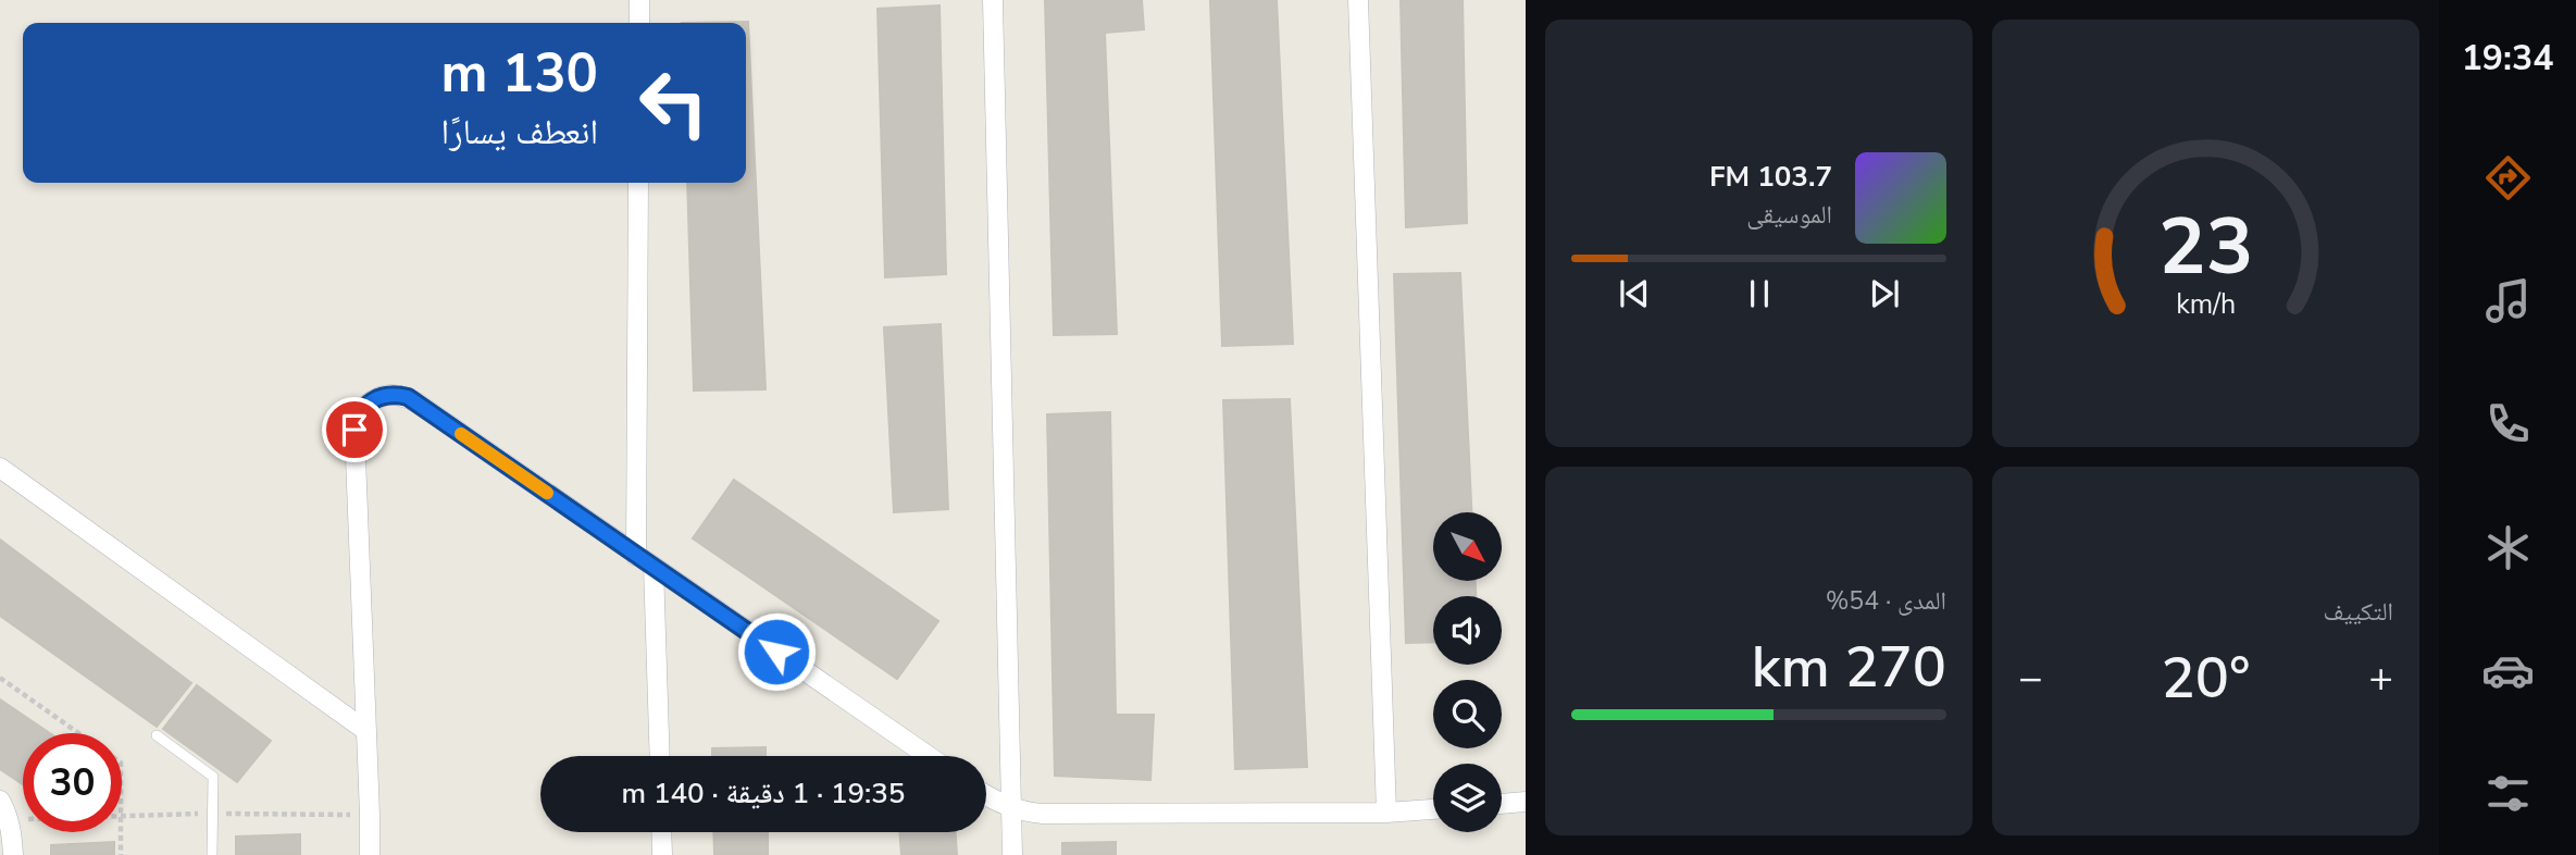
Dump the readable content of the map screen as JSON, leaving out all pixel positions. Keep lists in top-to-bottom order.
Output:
{
  "north": "bottom right",
  "page": {
    "tabs": "19:34",
    "turn": ["130 m", "انعطف يسارًا"],
    "song": ["103.7 FM", "الموسيقى"],
    "tile": [
      "التكييف",
      ["المدى · 54%", "270 km"]
    ],
    "heat": ["−", "20°", "+"],
    "limit": "30",
    "trip": "19:35 · 1 دقيقة · 140 m",
    "gauge": ["23", "km/h"]
  }
}
